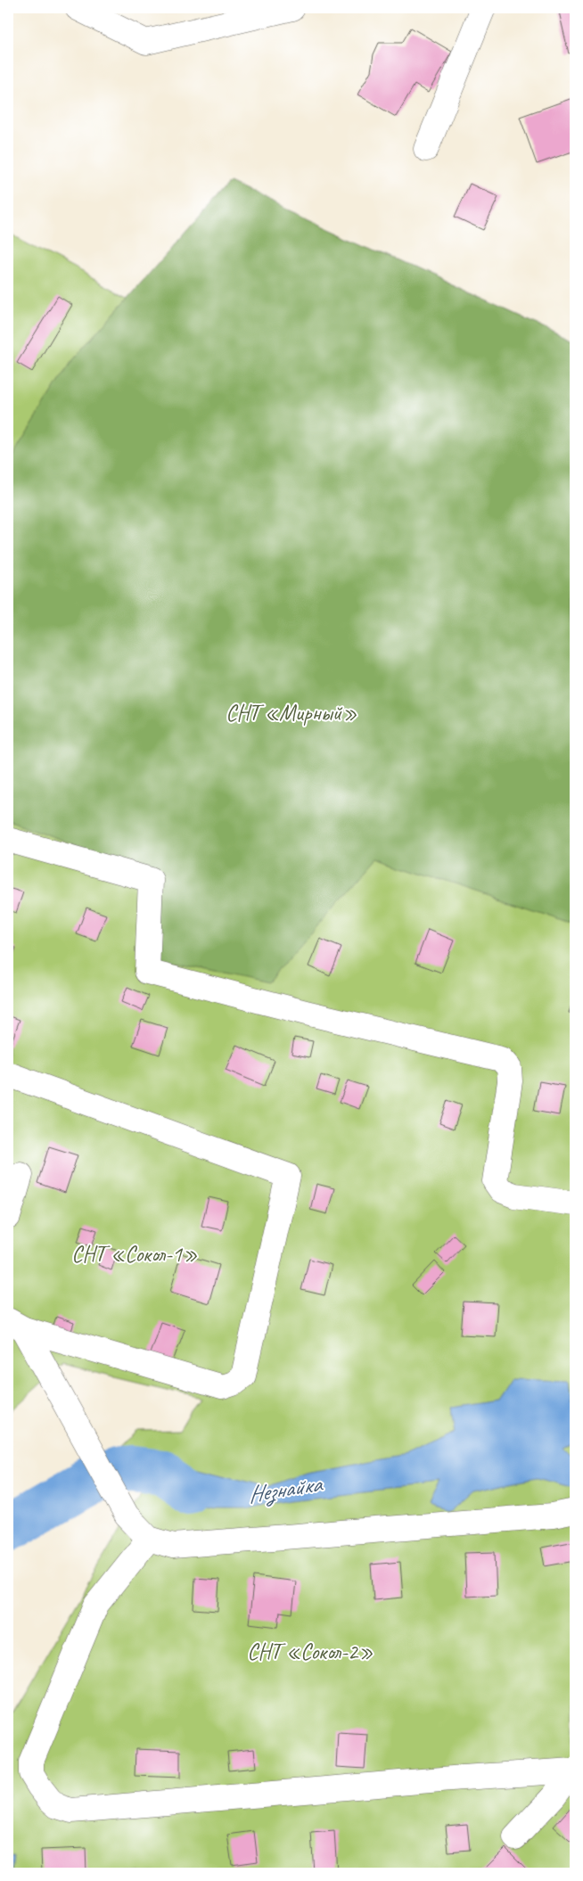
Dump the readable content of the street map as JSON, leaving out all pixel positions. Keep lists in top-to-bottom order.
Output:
{
  "water": ["Незнайка"],
  "parks": ["СНТ «Мирный»", "СНТ «Сокол-1»", "СНТ «Сокол-2»"]
}
